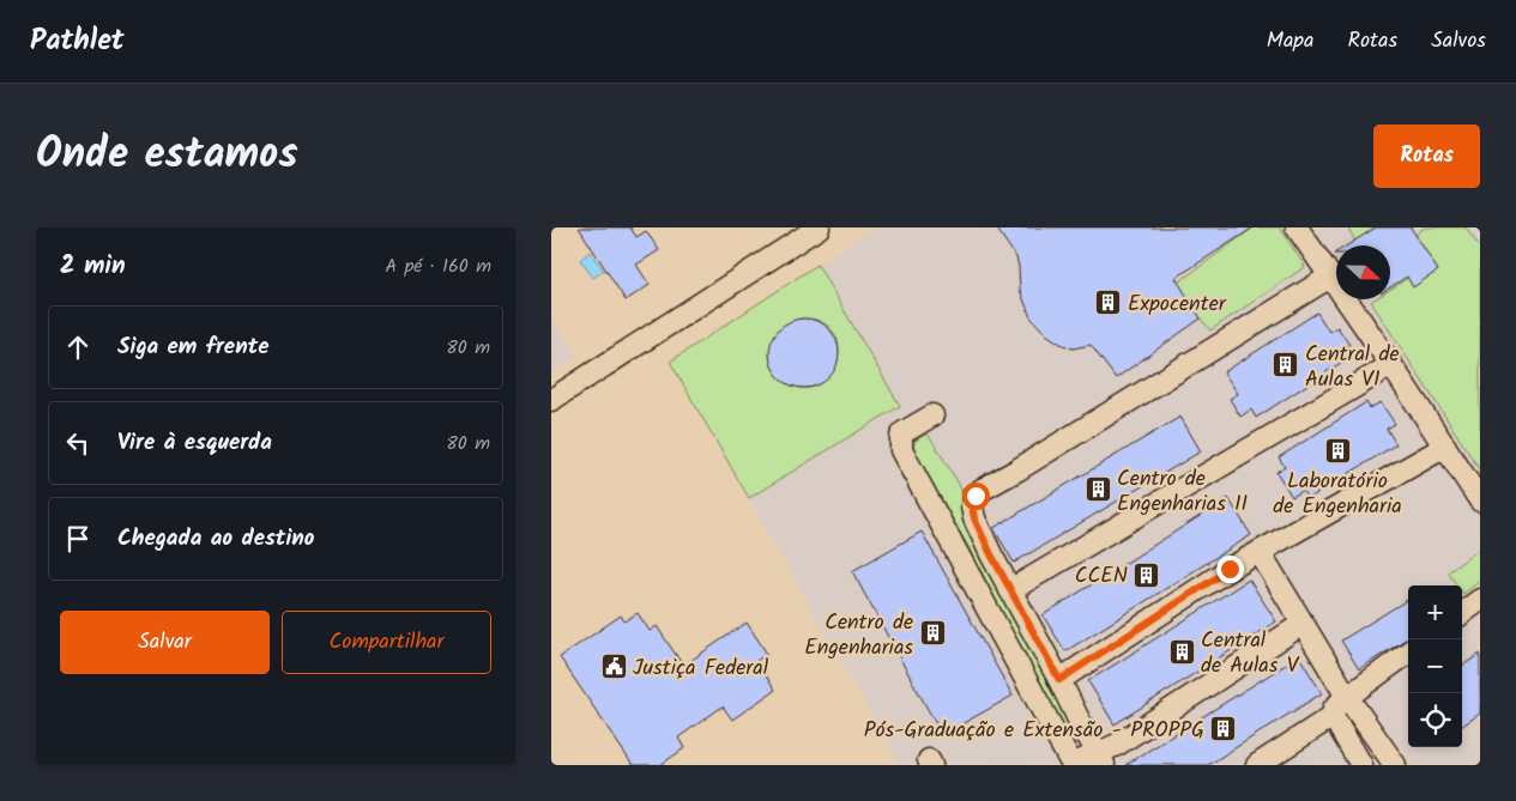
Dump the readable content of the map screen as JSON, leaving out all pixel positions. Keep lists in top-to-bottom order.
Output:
{
  "places": {
    "building": [
      "Expocenter",
      "Central de Aulas VI",
      "Laboratório de Engenharia",
      "Centro de Engenharias II",
      "CCEN",
      "Centro de Engenharias",
      "Central de Aulas V",
      "Pós-Graduação e Extensão - PROPPG"
    ],
    "public building": ["Justiça Federal"]
  },
  "north": "right",
  "page": {
    "header": "Pathlet",
    "nav": ["Mapa", "Rotas", "Salvos"],
    "title": "Onde estamos",
    "buttons": [
      "Rotas",
      ["Salvar", "Compartilhar"]
    ],
    "heading": ["2 min", "A pé · 160 m"],
    "list": [
      ["Siga em frente", "80 m"],
      ["Vire à esquerda", "80 m"],
      "Chegada ao destino"
    ],
    "map_buttons": ["+", "−"]
  }
}
